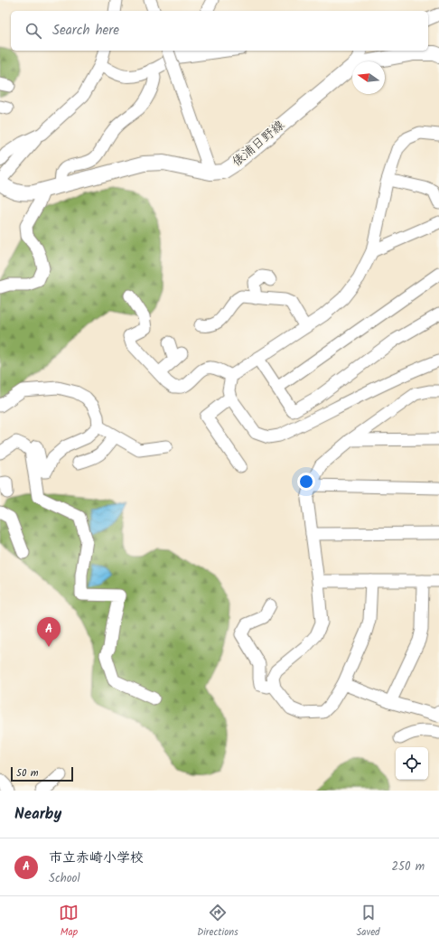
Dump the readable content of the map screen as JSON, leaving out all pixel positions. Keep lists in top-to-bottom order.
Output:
{
  "streets": {
    "main road": ["俵浦日野線"]
  },
  "scale_bar": "50 m",
  "north": "left",
  "page": {
    "search": "Search here",
    "pins": "A",
    "scale": "50 m",
    "heading": "Nearby",
    "list": [
      {
        "mark": "A",
        "name": "市立赤崎小学校",
        "note": "School",
        "value": "250 m"
      }
    ],
    "nav": ["Map", "Directions", "Saved"]
  }
}
